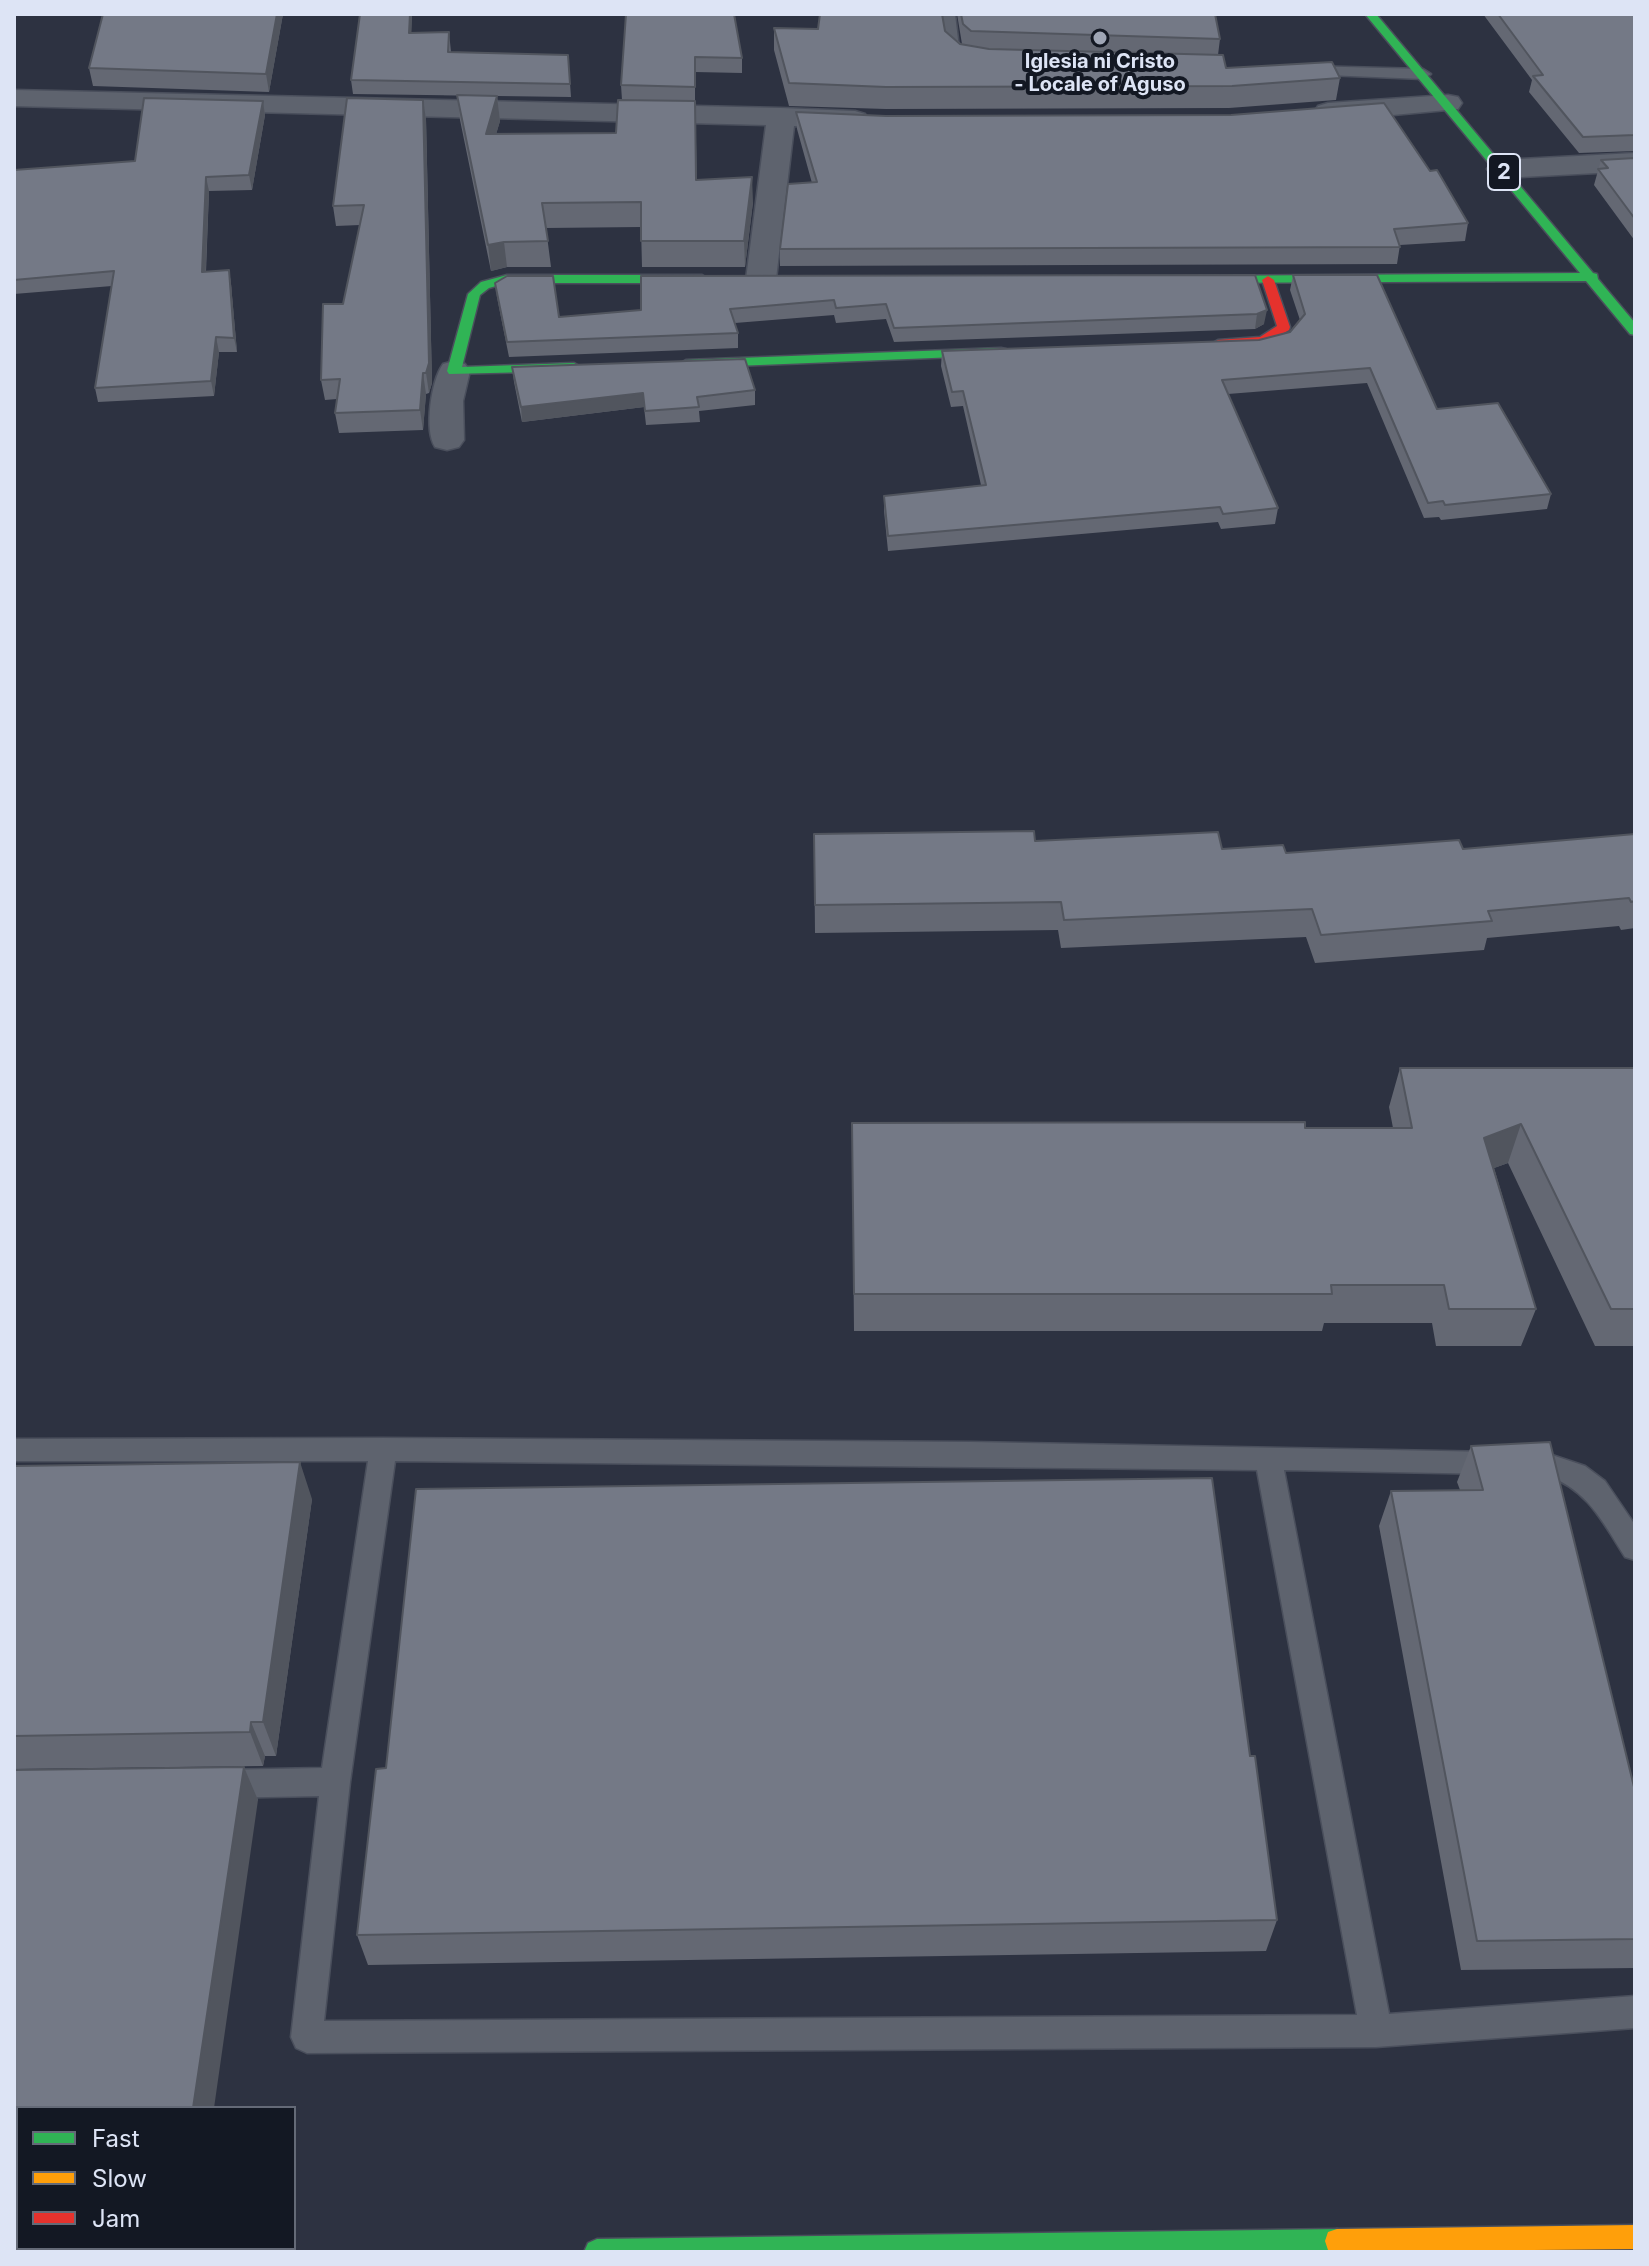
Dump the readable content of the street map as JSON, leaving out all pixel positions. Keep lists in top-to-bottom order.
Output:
{
  "streets": {
    "main road": ["2"]
  },
  "places": ["Iglesia ni Cristo - Locale of Aguso"],
  "legend": ["Fast", "Slow", "Jam"]
}
